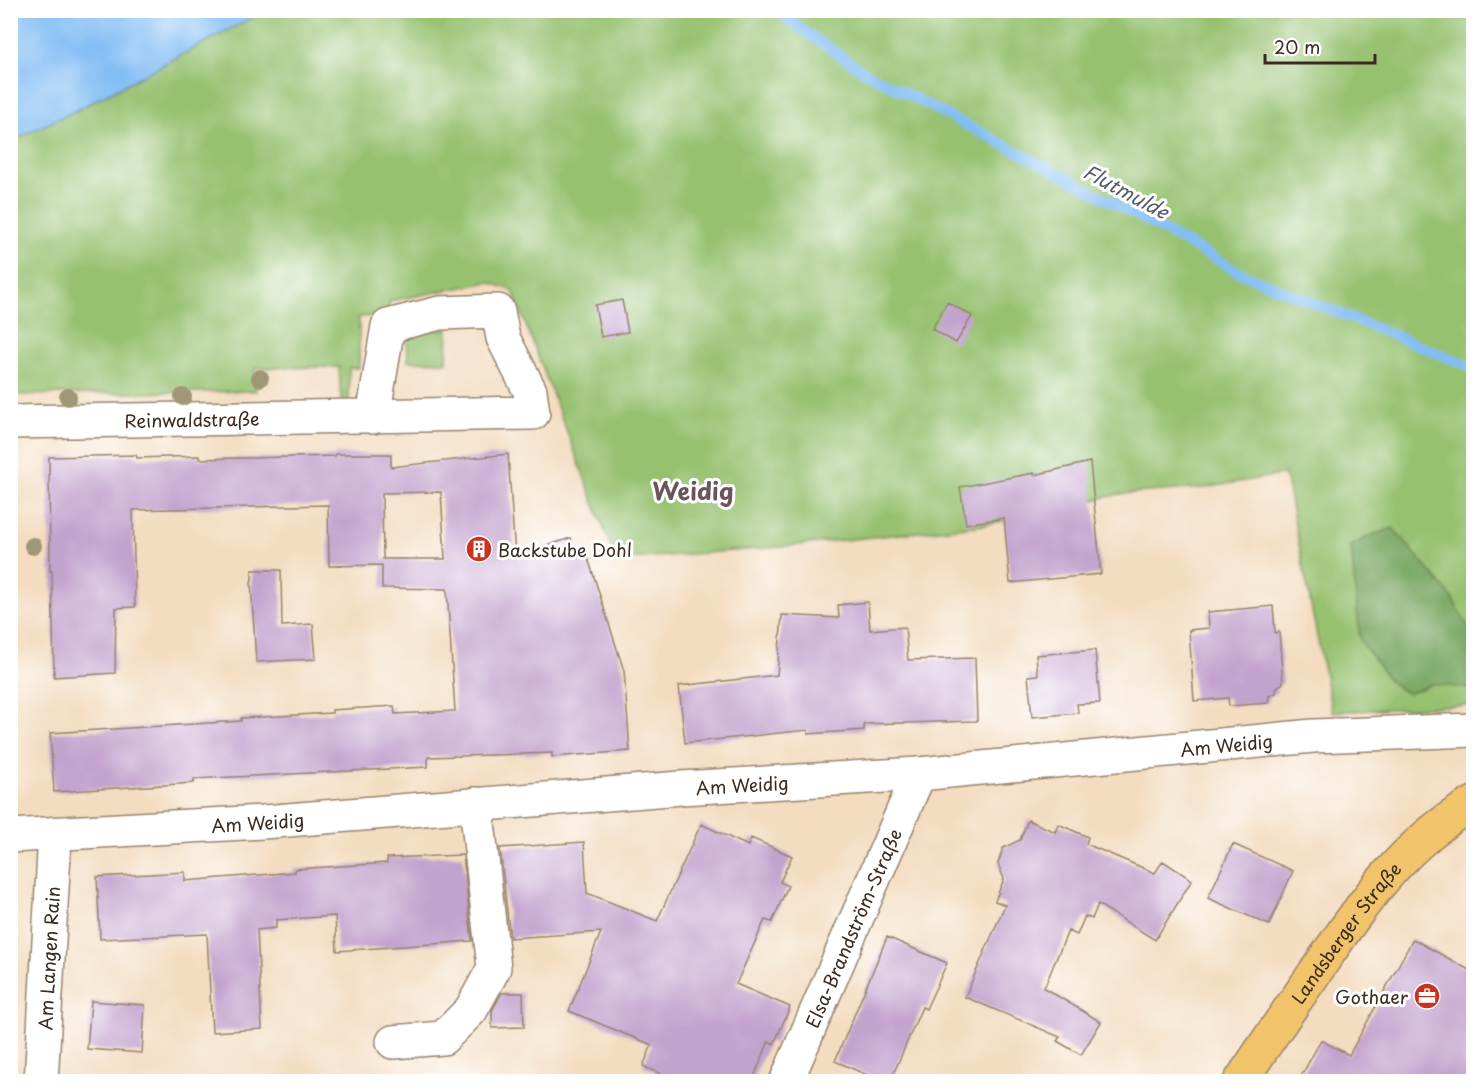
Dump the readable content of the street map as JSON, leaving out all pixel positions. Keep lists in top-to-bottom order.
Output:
{
  "streets": {
    "main road": ["Landsberger Straße"],
    "street": [
      "Reinwaldstraße",
      "Am Weidig",
      "Elsa-Brandström-Straße",
      "Am Langen Rain"
    ]
  },
  "crossings": [
    ["Am Weidig", "Elsa-Brandström-Straße"],
    ["Am Weidig", "Am Langen Rain"]
  ],
  "districts": ["Weidig"],
  "water": ["Flutmulde"],
  "places": {
    "building": ["Backstube Dohl"],
    "office": ["Gothaer"]
  },
  "scale_bar": "20 m"
}
